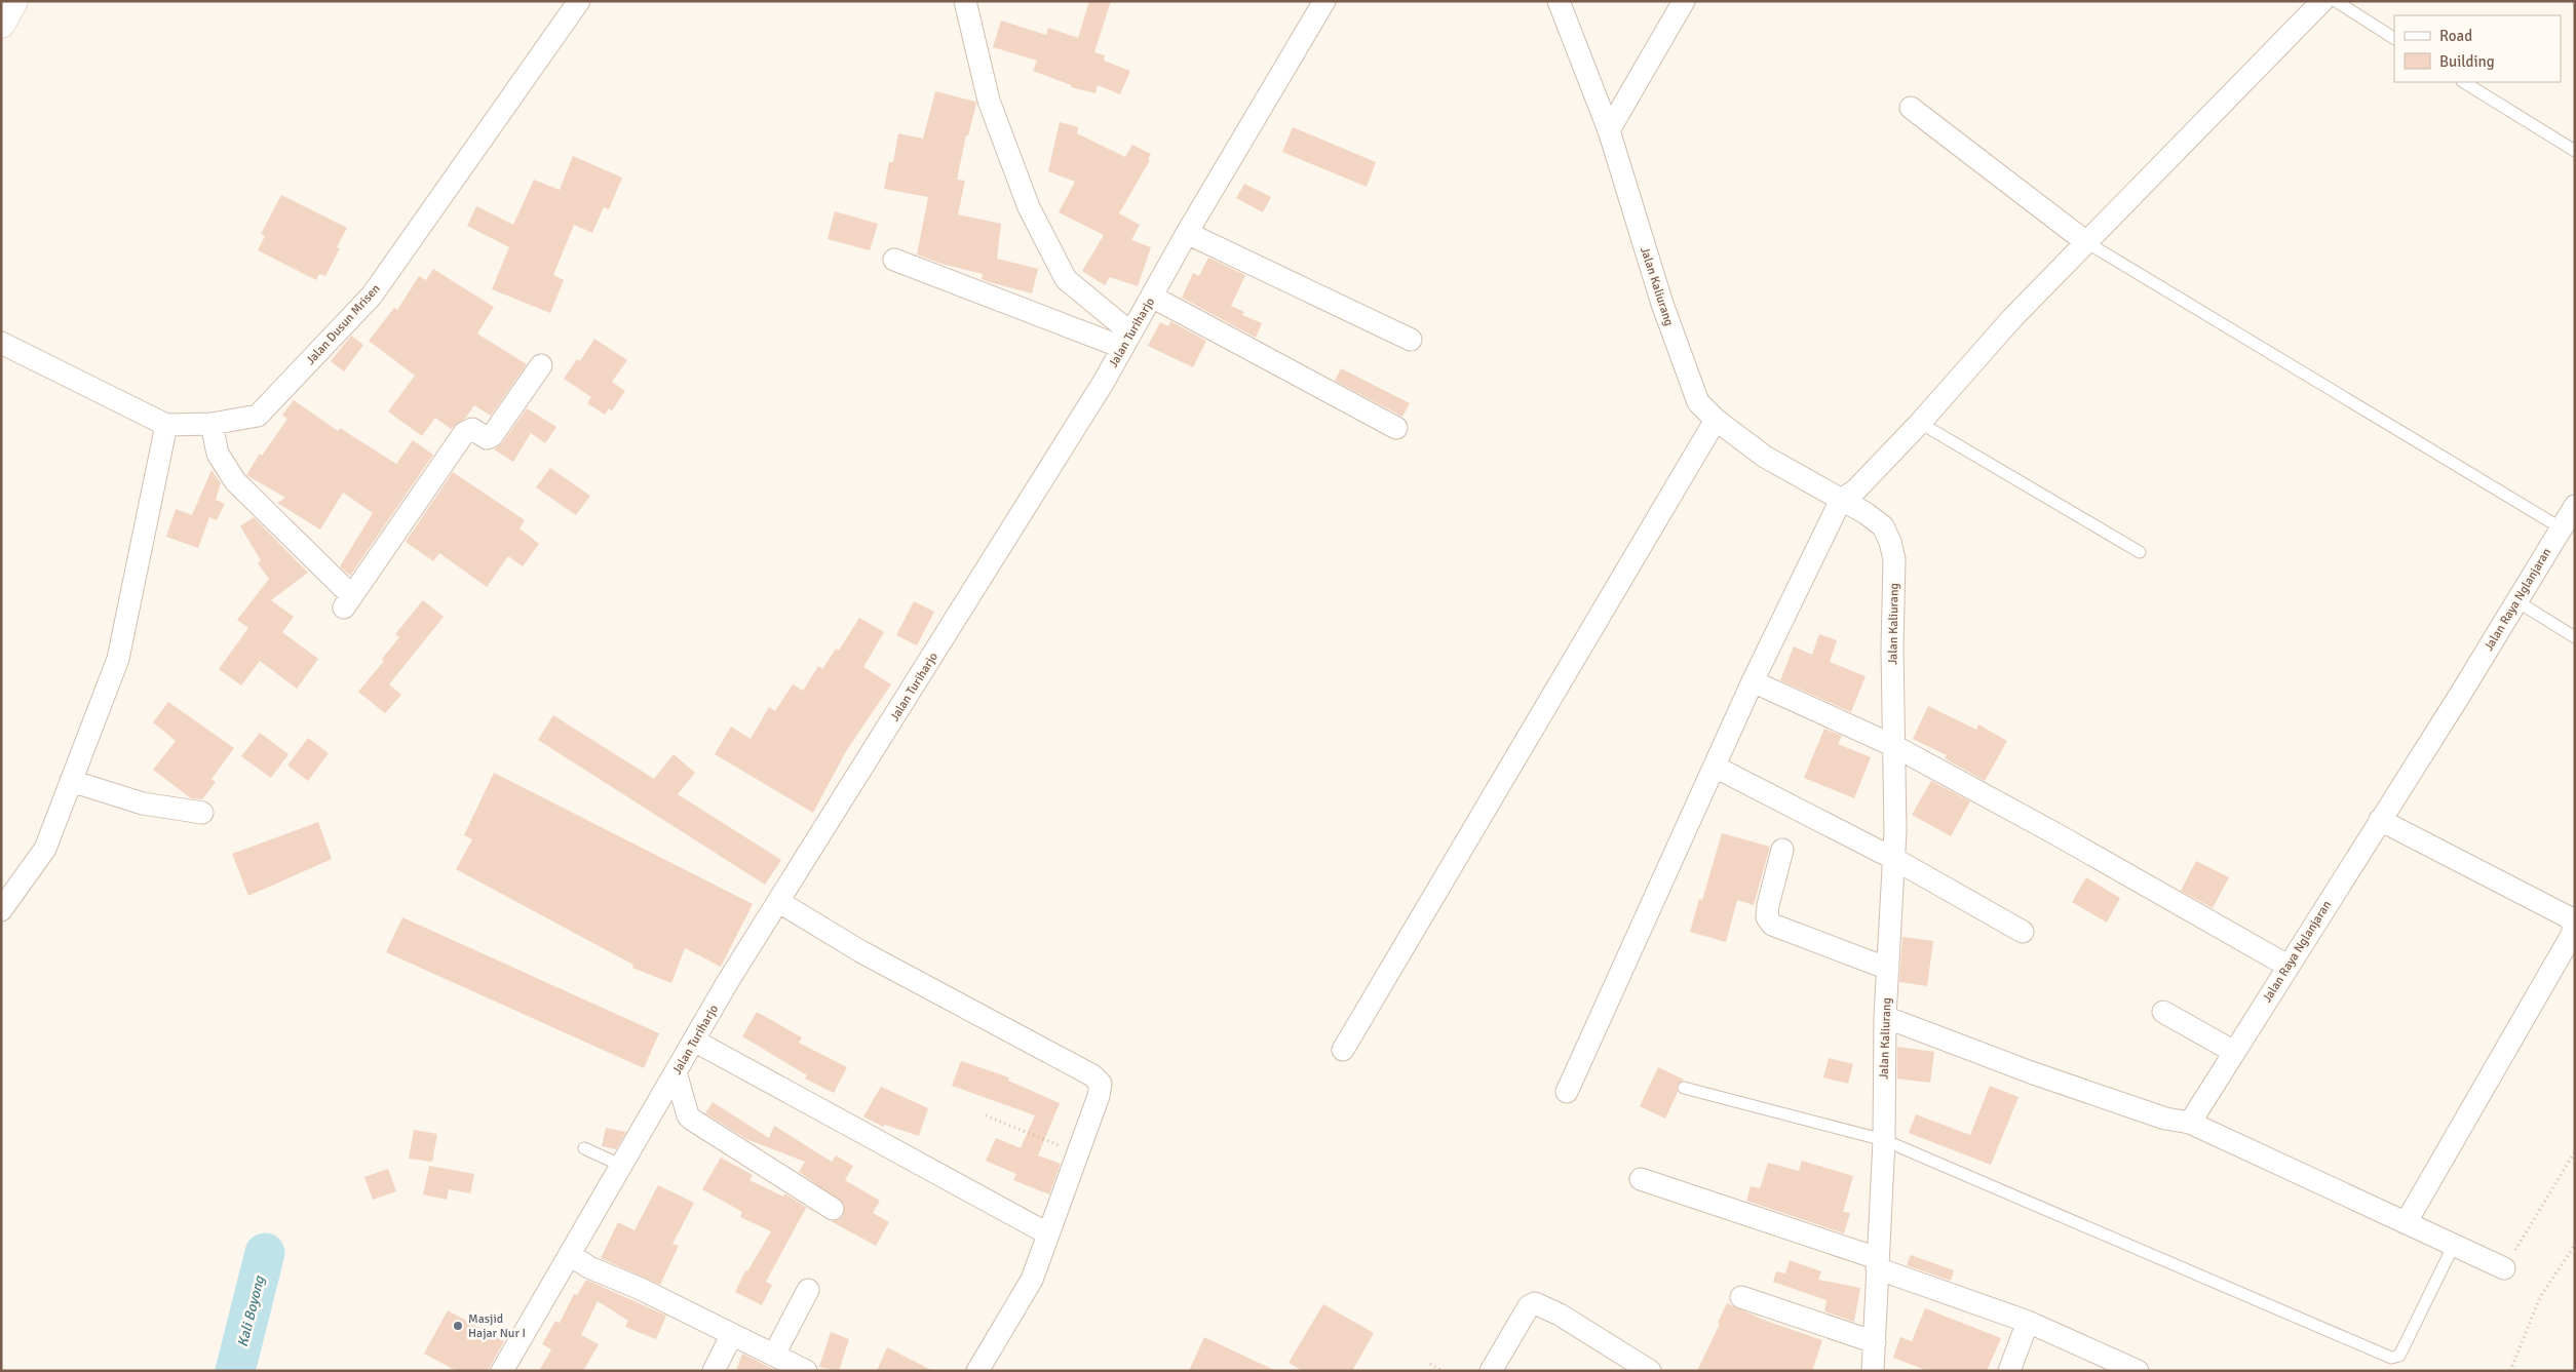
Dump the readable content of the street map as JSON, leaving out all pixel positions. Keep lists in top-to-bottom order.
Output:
{
  "streets": {
    "street": [
      "Jalan Kaliurang",
      "Jalan Dusun Mrisen",
      "Jalan Turiharjo",
      "Jalan Raya Nglanjaran"
    ]
  },
  "water": ["Kali Boyong"],
  "places": ["Masjid Hajar Nur I"],
  "legend": ["Road", "Building"]
}
